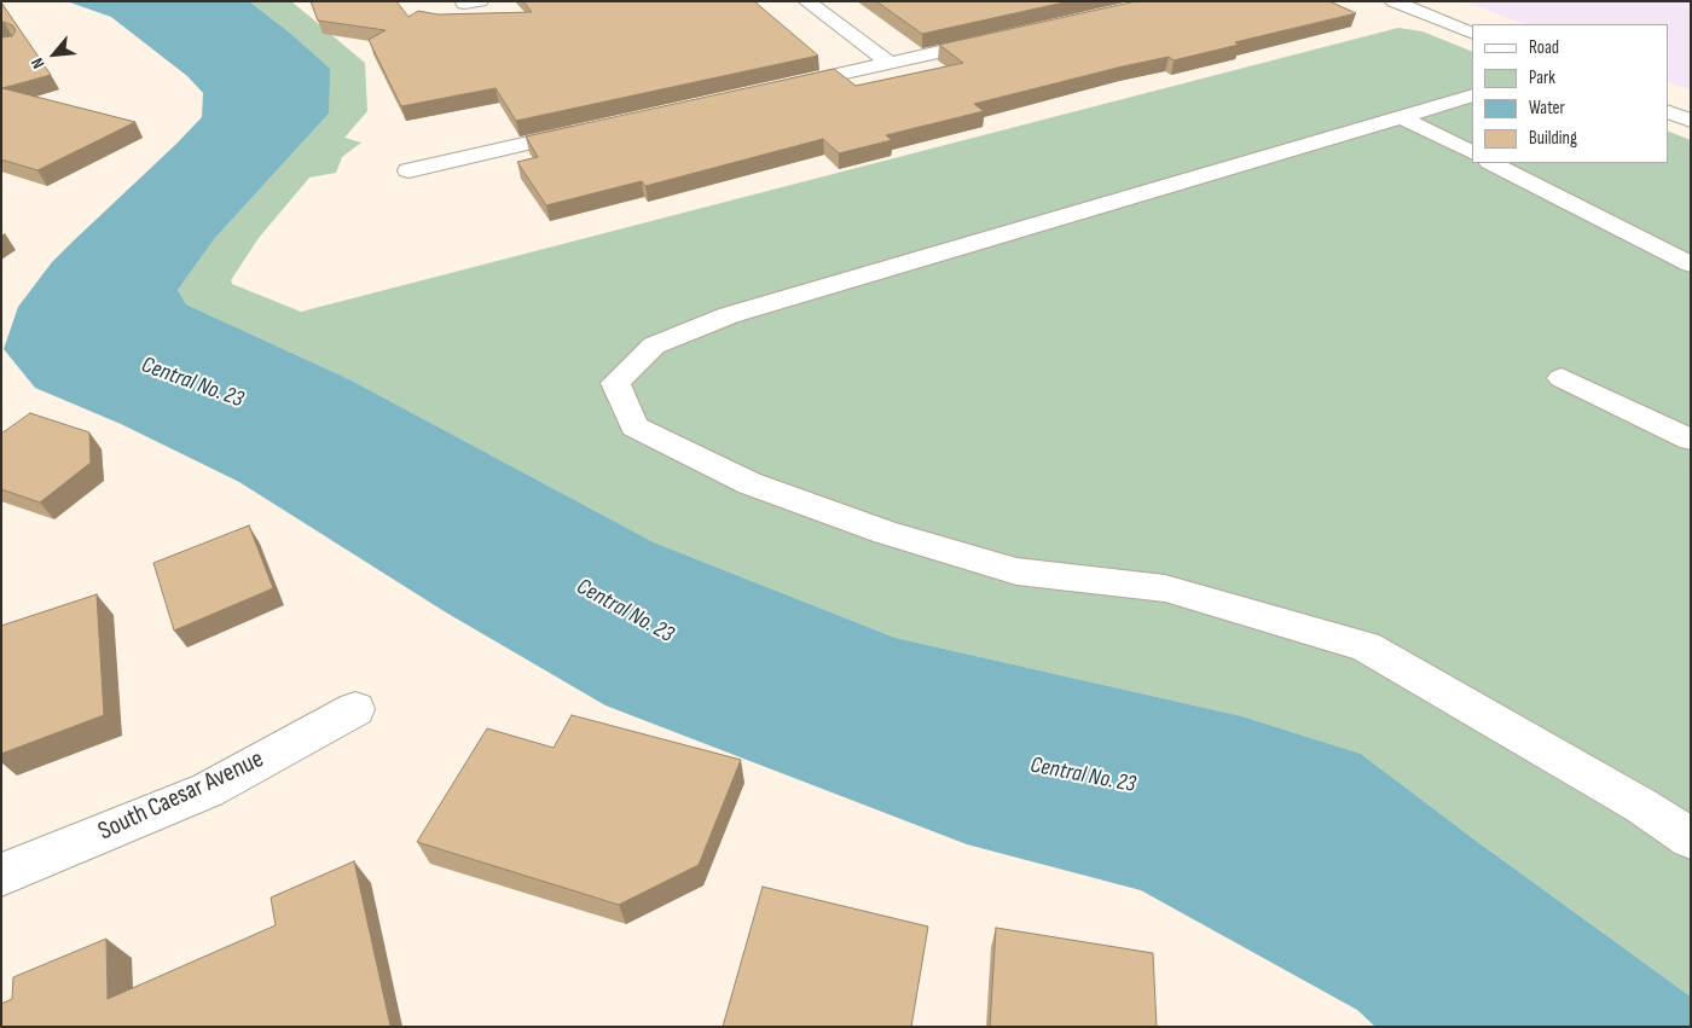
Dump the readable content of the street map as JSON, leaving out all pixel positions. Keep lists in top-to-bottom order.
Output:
{
  "streets": {
    "street": ["South Caesar Avenue"]
  },
  "water": ["Central No. 23"],
  "legend": [
    "Road",
    "Park",
    "Water",
    "Building"
  ],
  "north": "bottom left"
}
